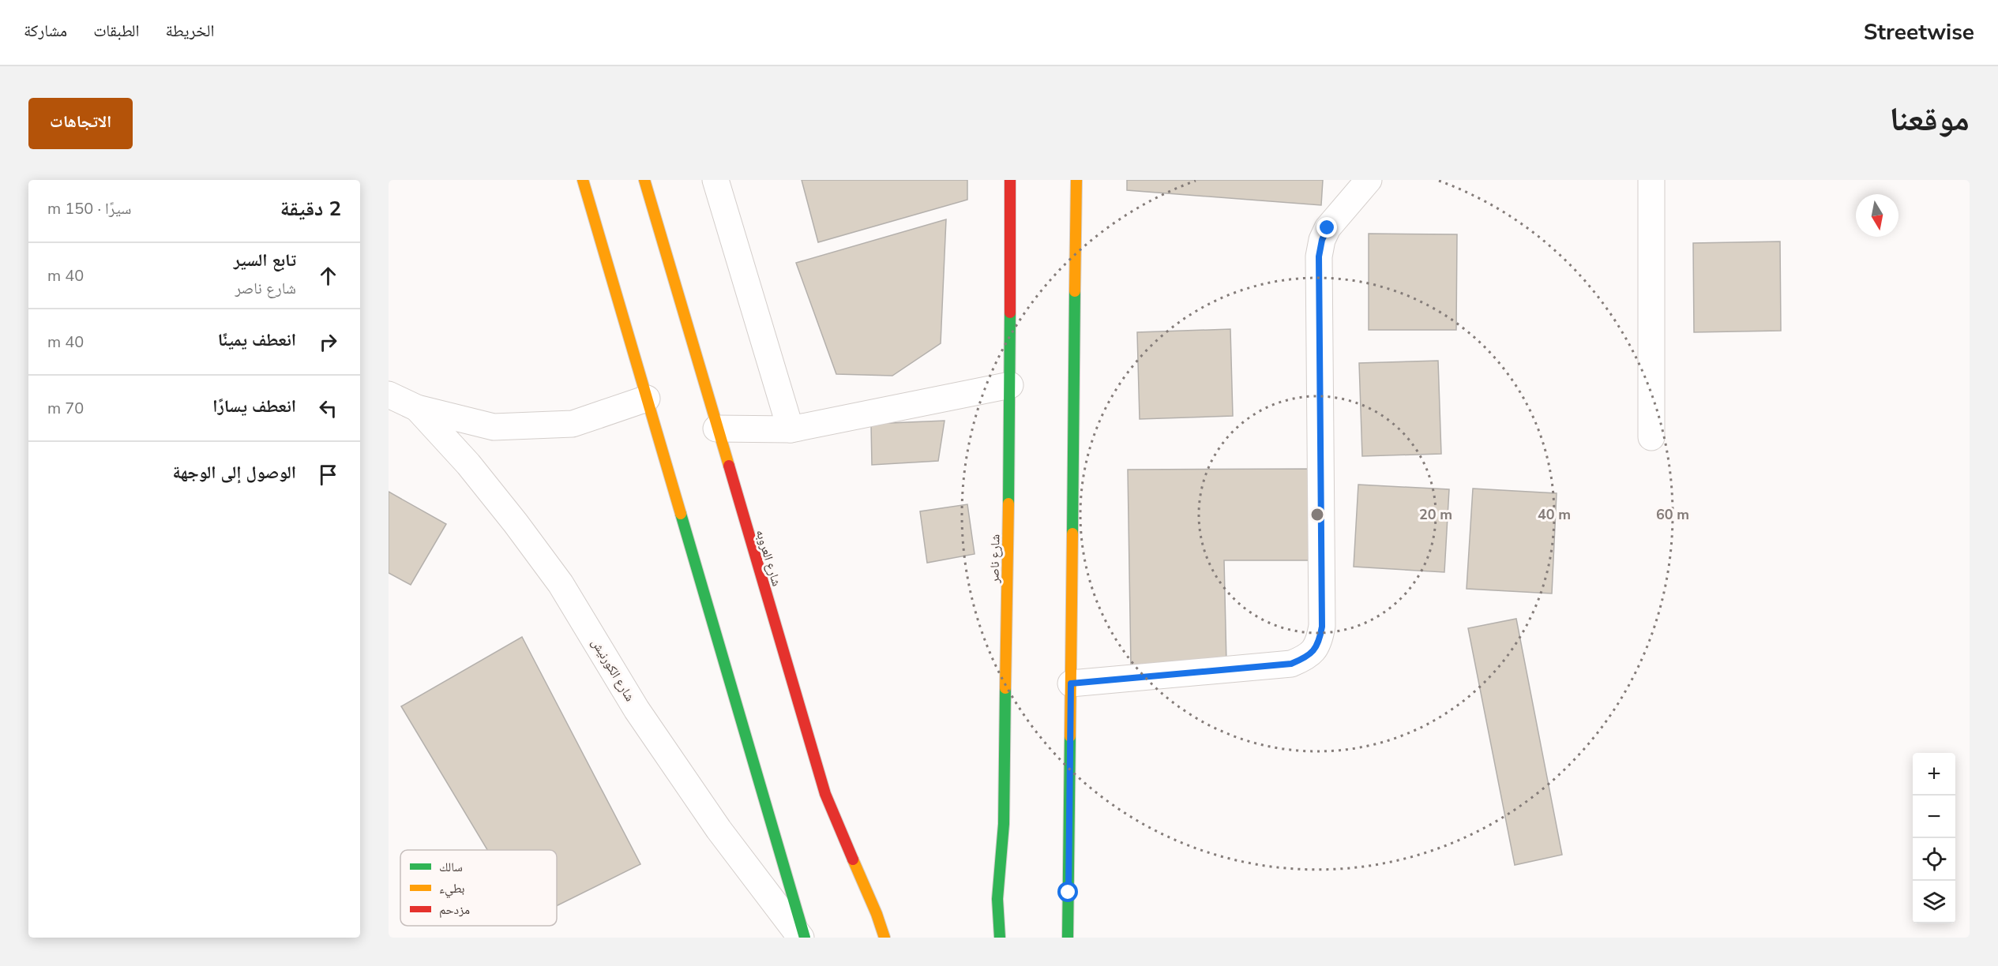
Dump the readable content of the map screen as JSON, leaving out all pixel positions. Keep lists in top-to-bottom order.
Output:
{
  "streets": {
    "main road": ["شارع العروبه", "شارع ناصر"],
    "street": ["شارع الكورنيش"]
  },
  "legend": ["سالك", "بطيء", "مزدحم"],
  "north": "bottom",
  "page": {
    "header": "Streetwise",
    "nav": ["الخريطة", "الطبقات", "مشاركة"],
    "title": "موقعنا",
    "buttons": "الاتجاهات",
    "heading": ["2 دقيقة", "سيرًا · 150 m"],
    "list": [
      ["تابع السير", "شارع ناصر", "40 m"],
      ["انعطف يمينًا", "40 m"],
      ["انعطف يسارًا", "70 m"],
      "الوصول إلى الوجهة"
    ],
    "map_buttons": ["+", "−"]
  },
  "rings": ["20 m", "40 m", "60 m"]
}
